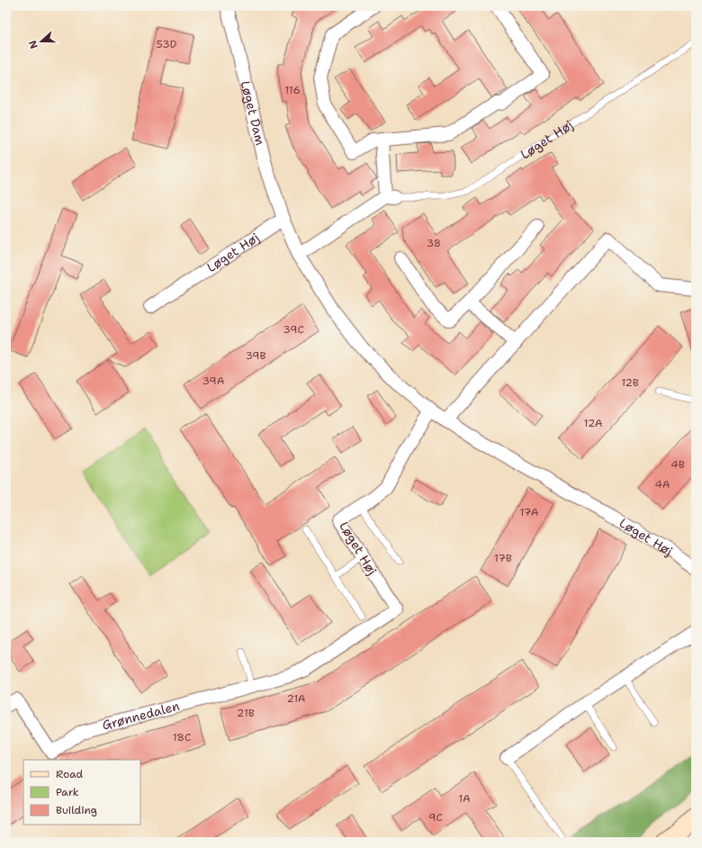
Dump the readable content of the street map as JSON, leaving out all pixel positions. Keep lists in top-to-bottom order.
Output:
{
  "streets": {
    "street": ["Løget Dam", "Løget Høj", "Grønnedalen"]
  },
  "crossings": [
    ["Løget Dam", "Løget Høj"],
    ["Løget Høj", "Grønnedalen"]
  ],
  "house_numbers": [
    "53D",
    "116",
    "38",
    "39C",
    "39B",
    "39A",
    "12B",
    "12A",
    "4B",
    "4A",
    "17A",
    "17B",
    "21A",
    "21B",
    "18C",
    "1A",
    "9C"
  ],
  "legend": ["Road", "Park", "Building"],
  "north": "left"
}
